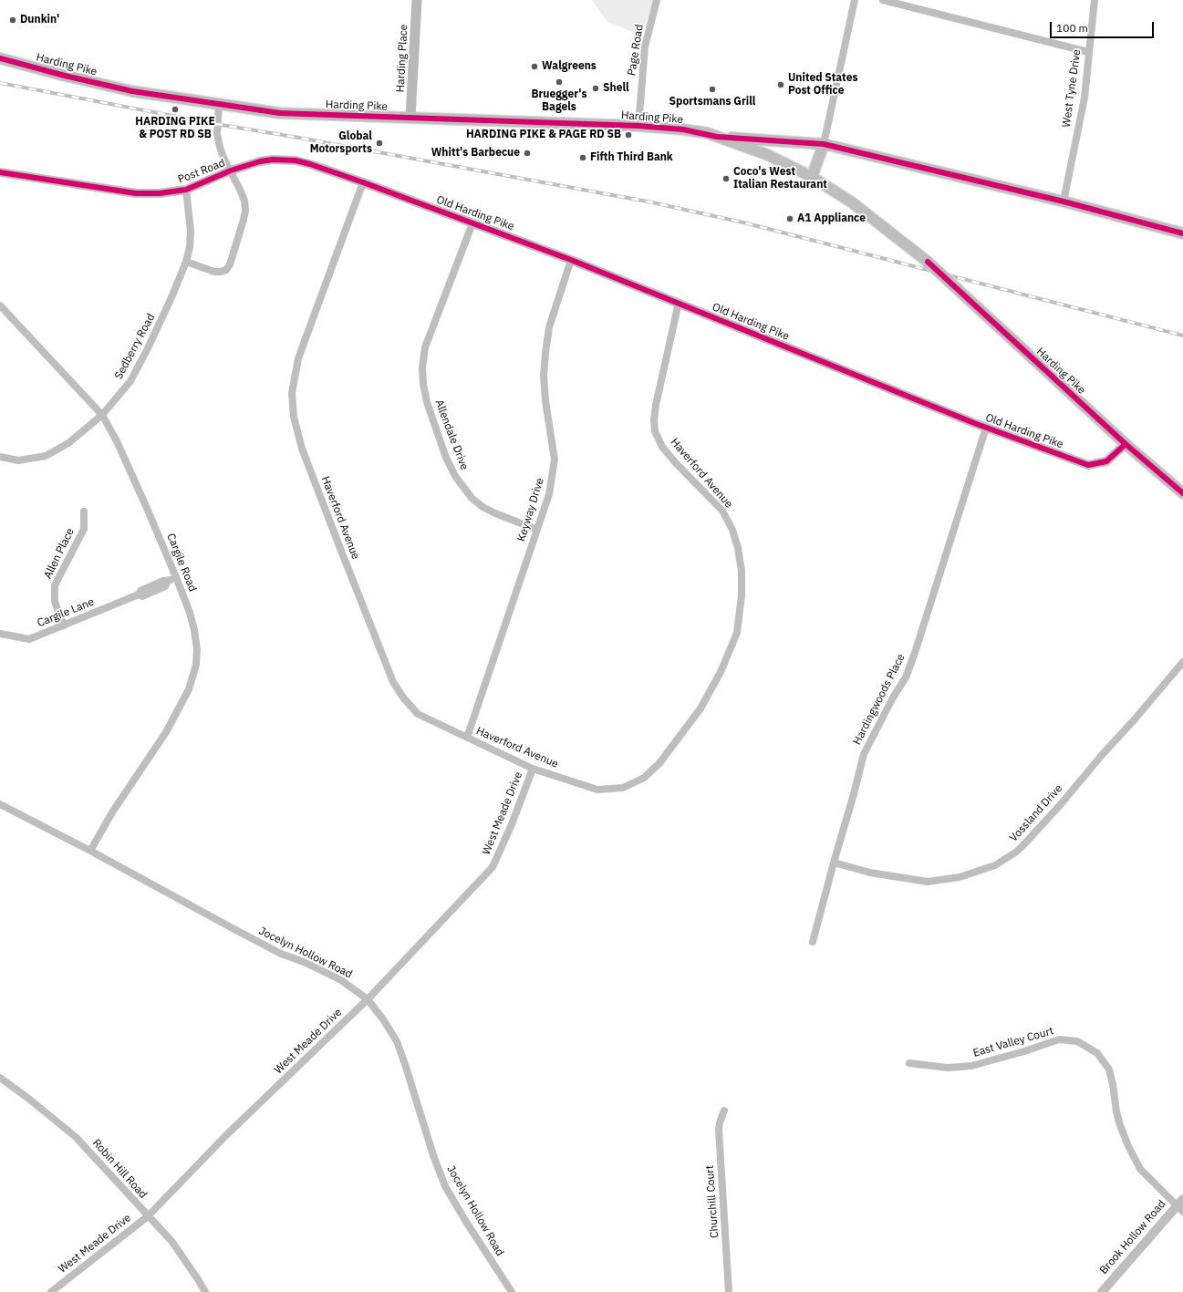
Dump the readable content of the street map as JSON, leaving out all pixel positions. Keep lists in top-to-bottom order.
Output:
{
  "streets": {
    "main road": ["Harding Place", "Harding Pike"],
    "street": [
      "Page Road",
      "West Tyne Drive",
      "Post Road",
      "Old Harding Pike",
      "Sedberry Road",
      "Allendale Drive",
      "Haverford Avenue",
      "Keyway Drive",
      "Allen Place",
      "Cargile Road",
      "Cargile Lane",
      "Hardingwoods Place",
      "West Meade Drive",
      "Vossland Drive",
      "Jocelyn Hollow Road",
      "East Valley Court",
      "Robin Hill Road",
      "Churchill Court",
      "Brook Hollow Road"
    ]
  },
  "crossings": [
    ["Page Road", "Harding Pike"],
    ["Harding Place", "Harding Pike"],
    ["Harding Pike", "Old Harding Pike"],
    ["Post Road", "Old Harding Pike"],
    ["Post Road", "Sedberry Road"],
    ["Post Road", "Haverford Avenue"],
    ["Old Harding Pike", "Allendale Drive"],
    ["Old Harding Pike", "Haverford Avenue"],
    ["Old Harding Pike", "Keyway Drive"],
    ["Old Harding Pike", "Hardingwoods Place"],
    ["Sedberry Road", "Cargile Road"],
    ["Allendale Drive", "Keyway Drive"],
    ["Haverford Avenue", "Keyway Drive"],
    ["Haverford Avenue", "West Meade Drive"],
    ["Allen Place", "Cargile Lane"],
    ["Cargile Road", "Cargile Lane"],
    ["Cargile Road", "Jocelyn Hollow Road"],
    ["Hardingwoods Place", "Vossland Drive"],
    ["West Meade Drive", "Jocelyn Hollow Road"],
    ["West Meade Drive", "Robin Hill Road"],
    ["East Valley Court", "Brook Hollow Road"]
  ],
  "places": [
    "Dunkin'",
    "Walgreens",
    "Bruegger's Bagels",
    "United States Post Office",
    "Shell",
    "Sportsmans Grill",
    "HARDING PIKE & POST RD SB",
    "HARDING PIKE & PAGE RD SB",
    "Global Motorsports",
    "Whitt's Barbecue",
    "Fifth Third Bank",
    "Coco's West Italian Restaurant",
    "A1 Appliance"
  ],
  "scale_bar": "100 m"
}
